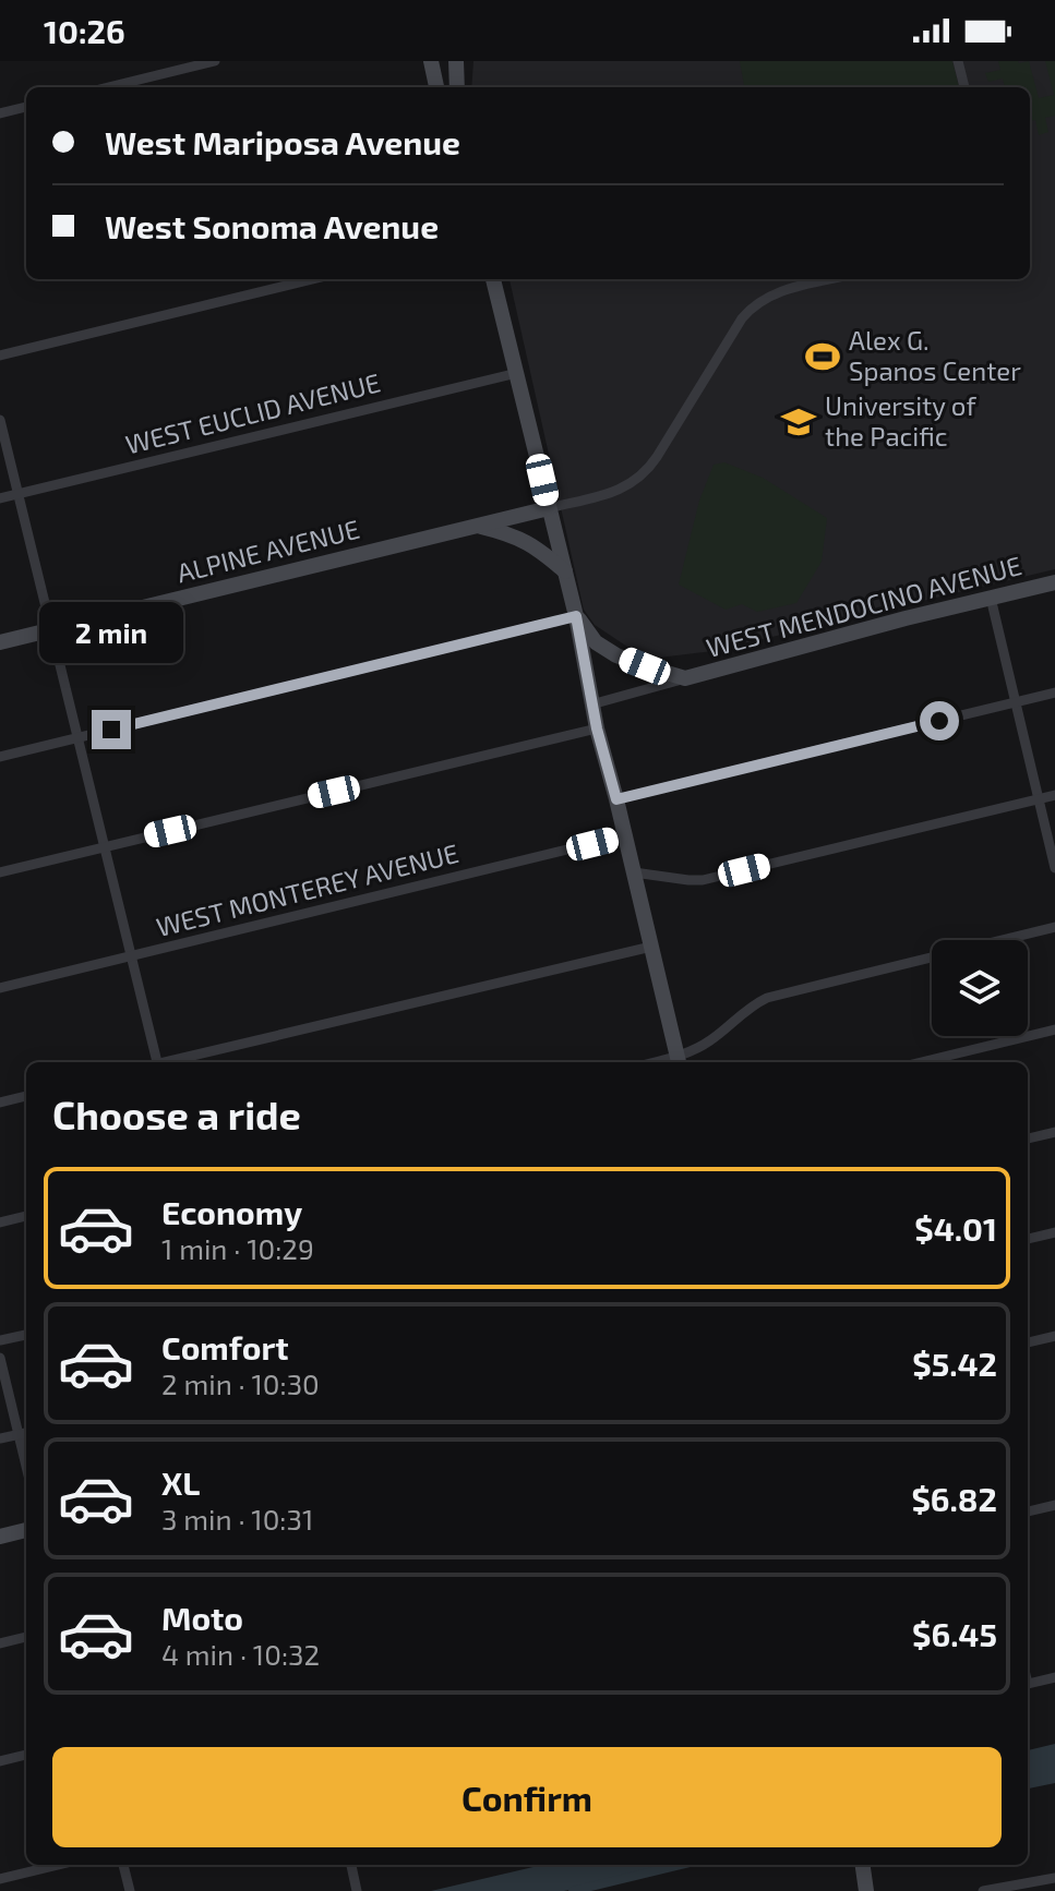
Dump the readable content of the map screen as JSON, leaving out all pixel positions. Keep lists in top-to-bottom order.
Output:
{
  "streets": {
    "street": [
      "WEST EUCLID AVENUE",
      "ALPINE AVENUE",
      "WEST MENDOCINO AVENUE",
      "WEST MONTEREY AVENUE"
    ]
  },
  "places": {
    "sports": ["Alex G. Spanos Center"],
    "school or university": ["University of the Pacific"]
  },
  "page": {
    "status": "10:26",
    "banner": ["West Mariposa Avenue", "West Sonoma Avenue"],
    "bubble": "2 min",
    "heading": "Choose a ride",
    "list": [
      {
        "name": "Economy",
        "note": "1 min · 10:29",
        "value": "$4.01"
      },
      {
        "name": "Comfort",
        "note": "2 min · 10:30",
        "value": "$5.42"
      },
      {
        "name": "XL",
        "note": "3 min · 10:31",
        "value": "$6.82"
      },
      {
        "name": "Moto",
        "note": "4 min · 10:32",
        "value": "$6.45"
      }
    ],
    "buttons": "Confirm"
  }
}
